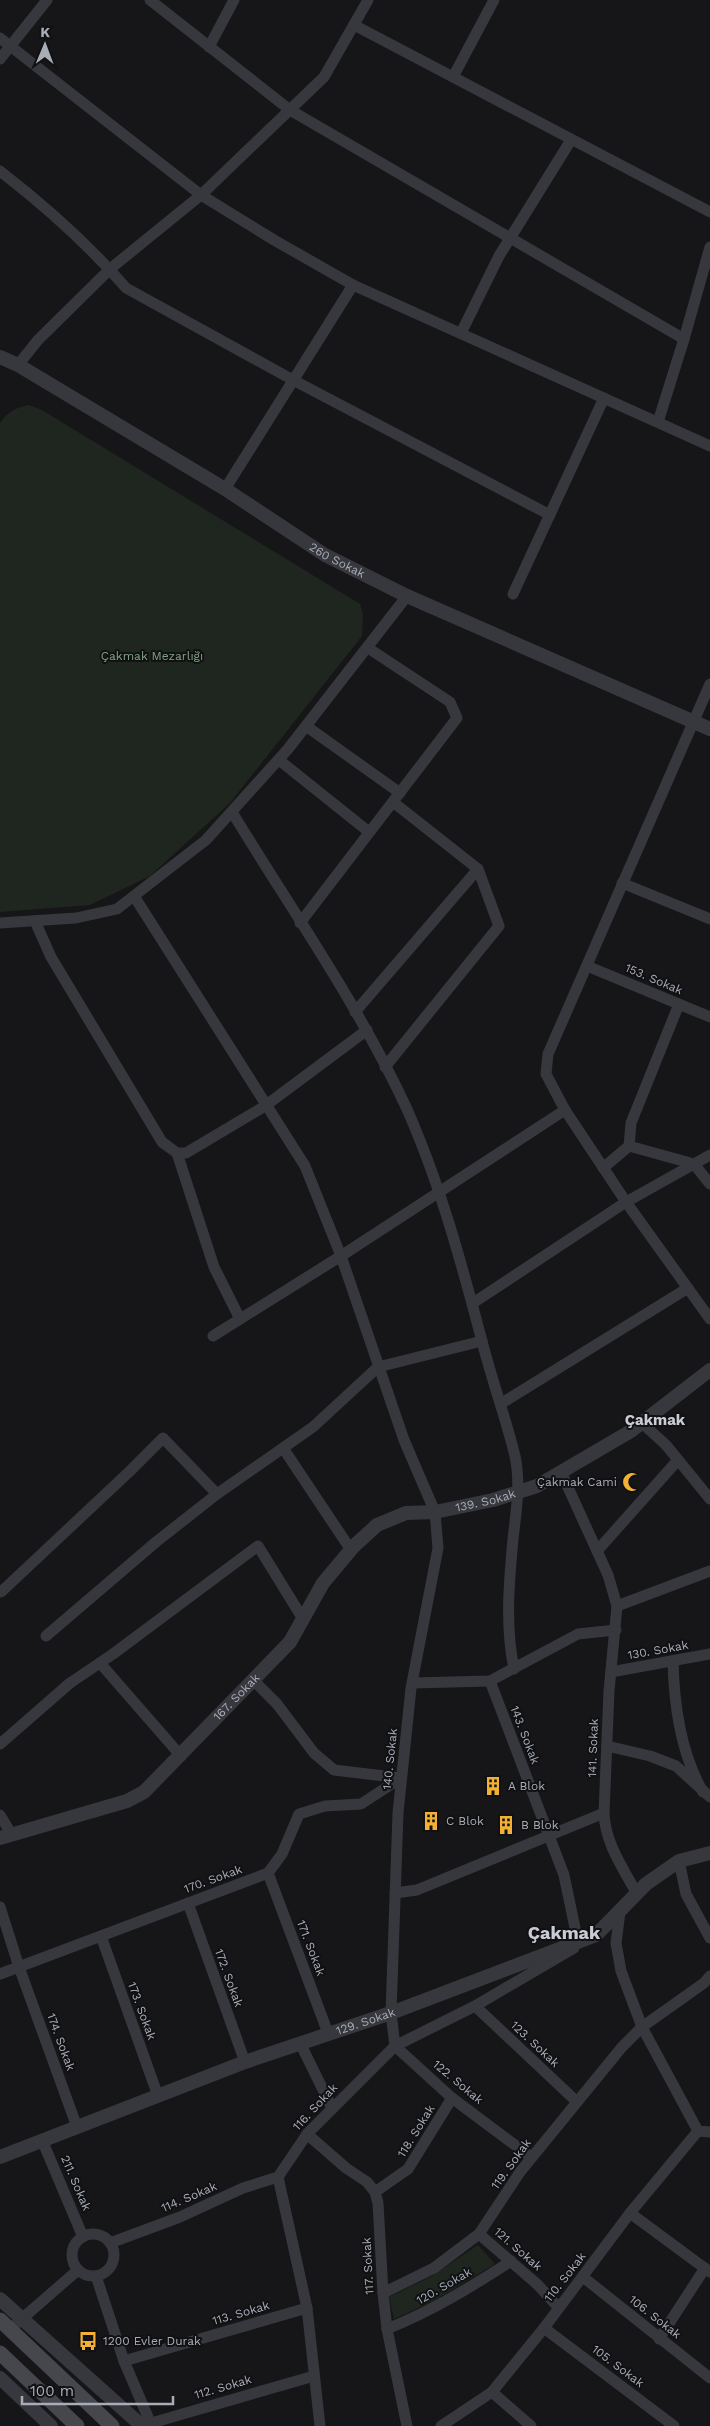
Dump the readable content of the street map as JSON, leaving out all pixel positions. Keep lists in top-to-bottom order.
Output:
{
  "streets": {
    "street": [
      "260 Sokak",
      "153. Sokak",
      "139. Sokak",
      "130. Sokak",
      "167. Sokak",
      "143. Sokak",
      "141. Sokak",
      "140. Sokak",
      "170. Sokak",
      "171. Sokak",
      "172. Sokak",
      "173. Sokak",
      "129. Sokak",
      "174. Sokak",
      "123. Sokak",
      "122. Sokak",
      "116. Sokak",
      "118. Sokak",
      "119. Sokak",
      "211. Sokak",
      "114. Sokak",
      "121. Sokak",
      "117. Sokak",
      "110. Sokak",
      "120. Sokak",
      "113. Sokak",
      "106. Sokak",
      "105. Sokak",
      "112. Sokak"
    ]
  },
  "crossings": [
    ["139. Sokak", "167. Sokak"],
    ["139. Sokak", "141. Sokak"],
    ["139. Sokak", "140. Sokak"],
    ["130. Sokak", "141. Sokak"],
    ["167. Sokak", "140. Sokak"],
    ["143. Sokak", "129. Sokak"],
    ["141. Sokak", "129. Sokak"],
    ["140. Sokak", "129. Sokak"],
    ["170. Sokak", "171. Sokak"],
    ["170. Sokak", "172. Sokak"],
    ["170. Sokak", "173. Sokak"],
    ["170. Sokak", "174. Sokak"],
    ["171. Sokak", "129. Sokak"],
    ["172. Sokak", "129. Sokak"],
    ["173. Sokak", "129. Sokak"],
    ["129. Sokak", "174. Sokak"],
    ["129. Sokak", "116. Sokak"],
    ["129. Sokak", "211. Sokak"],
    ["123. Sokak", "116. Sokak"],
    ["123. Sokak", "119. Sokak"],
    ["122. Sokak", "116. Sokak"],
    ["122. Sokak", "118. Sokak"],
    ["122. Sokak", "119. Sokak"],
    ["116. Sokak", "114. Sokak"],
    ["118. Sokak", "117. Sokak"],
    ["119. Sokak", "121. Sokak"],
    ["119. Sokak", "117. Sokak"],
    ["211. Sokak", "114. Sokak"],
    ["121. Sokak", "110. Sokak"],
    ["121. Sokak", "120. Sokak"],
    ["117. Sokak", "120. Sokak"],
    ["110. Sokak", "106. Sokak"],
    ["110. Sokak", "105. Sokak"]
  ],
  "districts": ["Çakmak", "Çakmak"],
  "parks": ["Çakmak Mezarlığı"],
  "places": {
    "mosque": ["Çakmak Cami"],
    "building": ["A Blok", "C Blok", "B Blok"],
    "bus stop": ["1200 Evler Durak"]
  },
  "scale_bar": "100 m",
  "north": "top"
}
